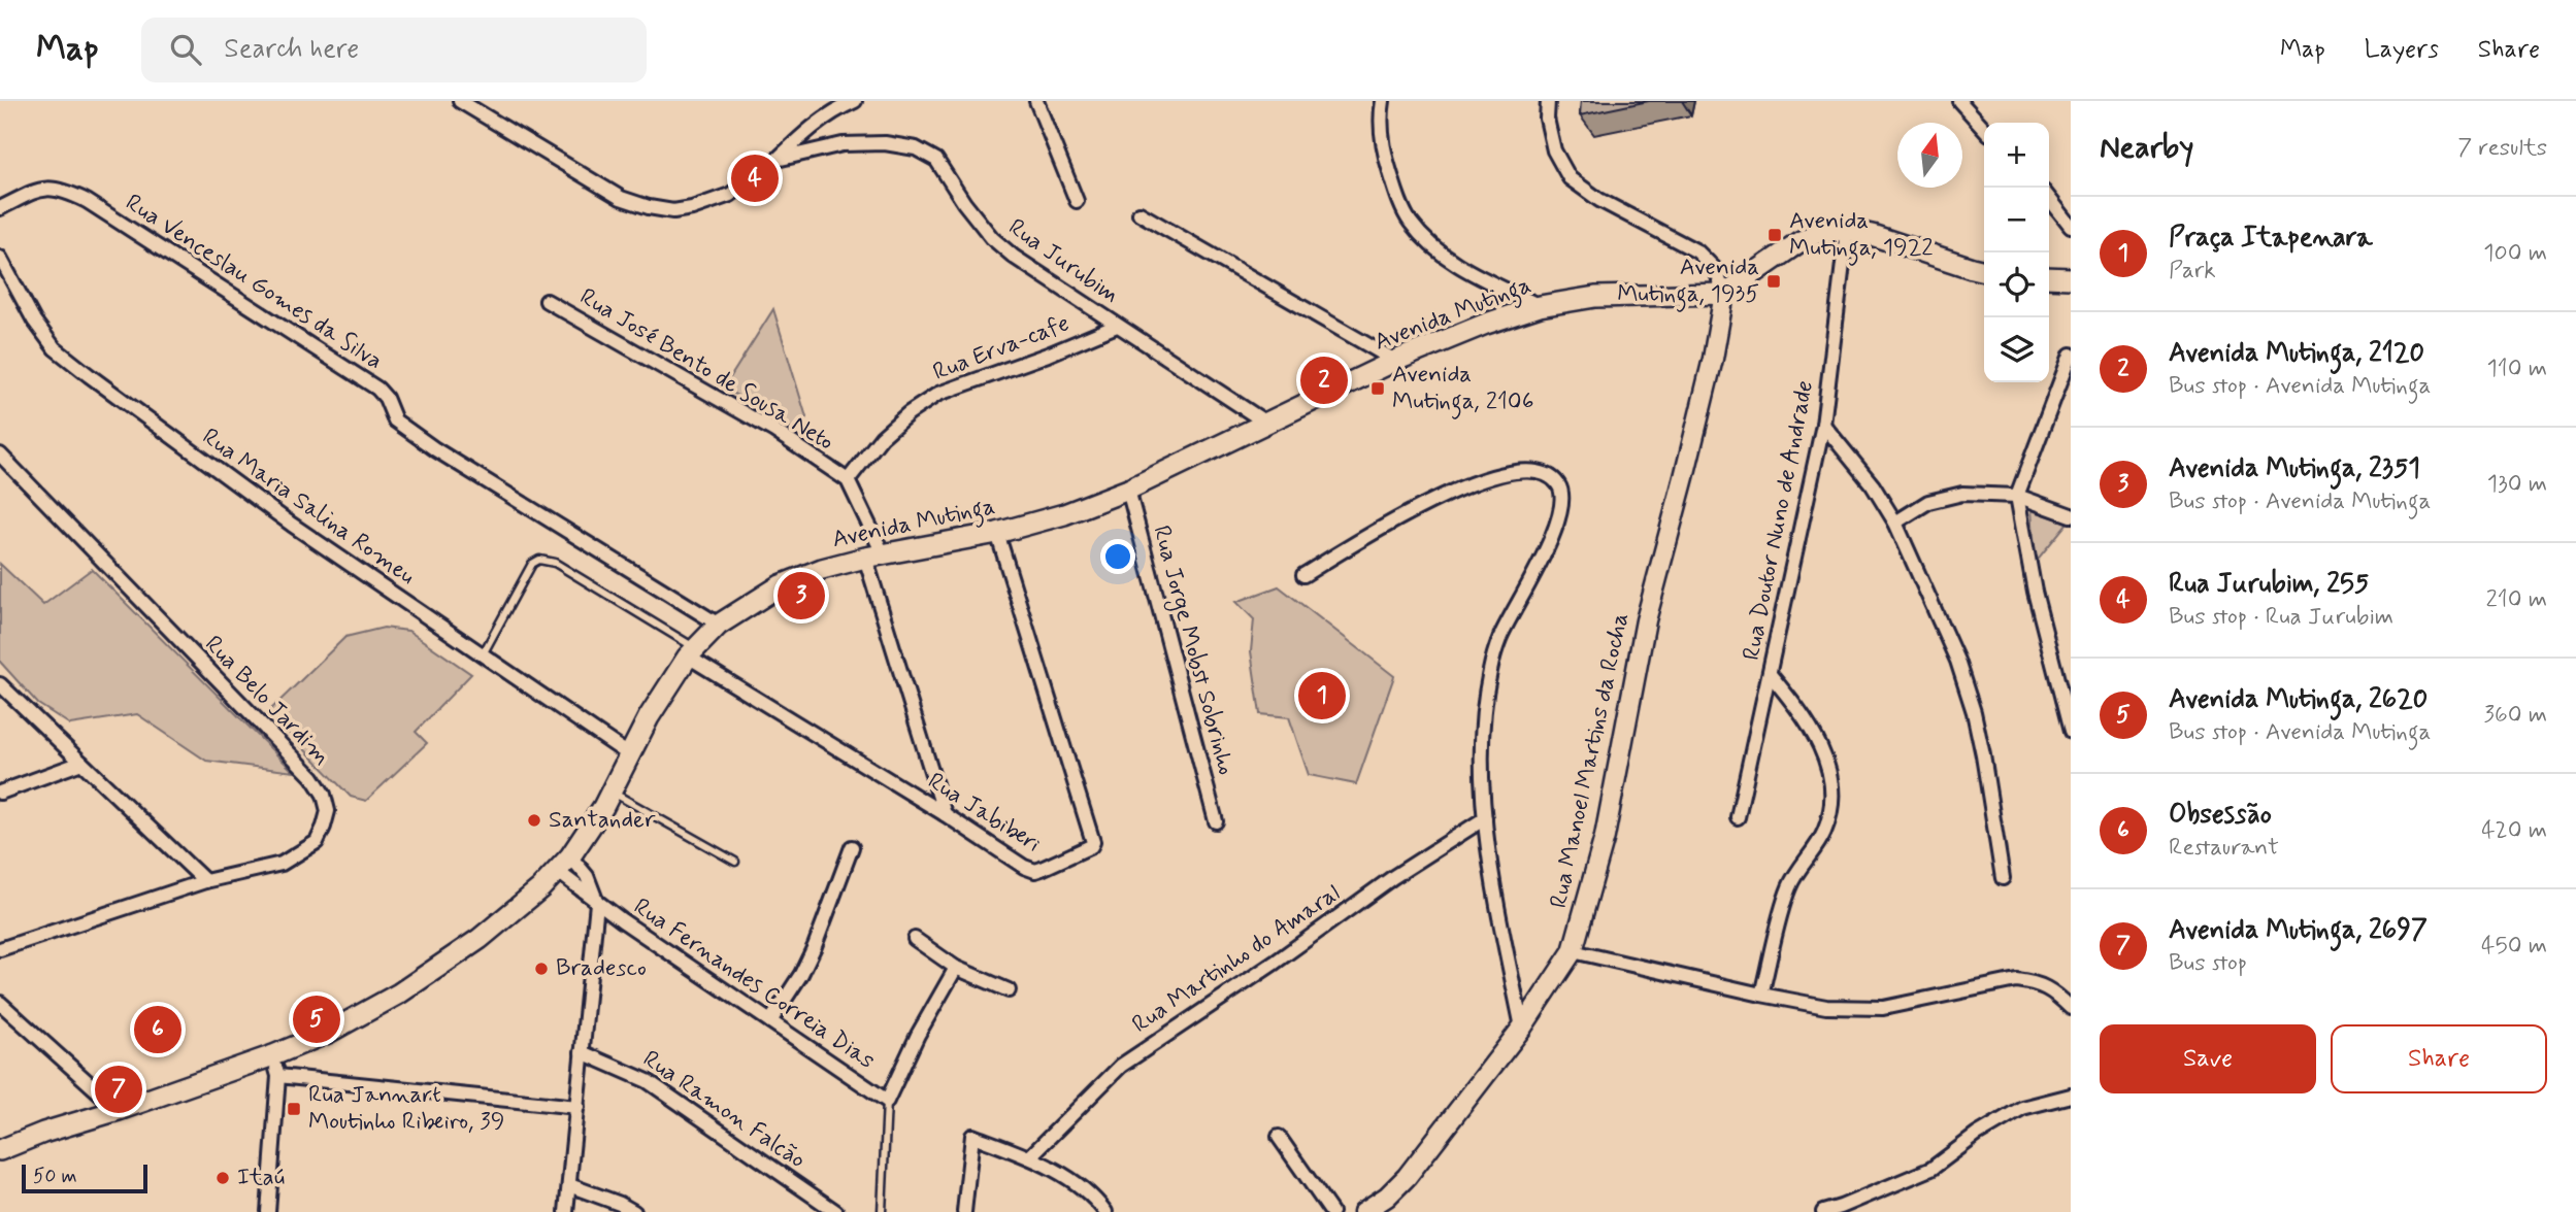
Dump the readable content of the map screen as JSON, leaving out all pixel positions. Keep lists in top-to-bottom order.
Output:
{
  "streets": {
    "main road": ["Avenida Mutinga", "Rua Manoel Martins da Rocha"],
    "street": [
      "Rua Jurubim",
      "Rua Venceslau Gomes da Silva",
      "Rua Erva-cafe",
      "Rua José Bento de Sousa Neto",
      "Rua Maria Salina Romeu",
      "Rua Doutor Nuno de Andrade",
      "Rua Jorge Mobst Sobrinho",
      "Rua Belo Jardim",
      "Rua Jabiberi",
      "Rua Martinho do Amaral",
      "Rua Fernandes Correia Dias",
      "Rua Ramon Falcão"
    ]
  },
  "crossings": [
    ["Rua Jurubim", "Avenida Mutinga"],
    ["Rua Jurubim", "Rua Erva-cafe"],
    ["Rua Venceslau Gomes da Silva", "Avenida Mutinga"],
    ["Avenida Mutinga", "Rua José Bento de Sousa Neto"],
    ["Avenida Mutinga", "Rua Maria Salina Romeu"],
    ["Avenida Mutinga", "Rua Jorge Mobst Sobrinho"],
    ["Avenida Mutinga", "Rua Manoel Martins da Rocha"],
    ["Avenida Mutinga", "Rua Jabiberi"],
    ["Avenida Mutinga", "Rua Fernandes Correia Dias"],
    ["Rua Erva-cafe", "Rua José Bento de Sousa Neto"],
    ["Rua José Bento de Sousa Neto", "Rua Jabiberi"]
  ],
  "places": {
    "transit": [
      "Avenida Mutinga, 1922",
      "Avenida Mutinga, 1935",
      "Avenida Mutinga, 2106",
      "Rua Jannart Moutinho Ribeiro, 39"
    ],
    "other": ["Santander", "Bradesco", "Itaú"]
  },
  "scale_bar": "50 m",
  "north": "top",
  "page": {
    "header": "Map",
    "search": "Search here",
    "nav": ["Map", "Layers", "Share"],
    "heading": ["Nearby", "7 results"],
    "map_buttons": ["+", "−"],
    "pins": [
      "4",
      "2",
      "3",
      "1",
      "5",
      "6",
      "7"
    ],
    "list": [
      {
        "mark": "1",
        "name": "Praça Itapenara",
        "note": "Park",
        "value": "100 m"
      },
      {
        "mark": "2",
        "name": "Avenida Mutinga, 2120",
        "note": "Bus stop · Avenida Mutinga",
        "value": "110 m"
      },
      {
        "mark": "3",
        "name": "Avenida Mutinga, 2351",
        "note": "Bus stop · Avenida Mutinga",
        "value": "130 m"
      },
      {
        "mark": "4",
        "name": "Rua Jurubim, 255",
        "note": "Bus stop · Rua Jurubim",
        "value": "210 m"
      },
      {
        "mark": "5",
        "name": "Avenida Mutinga, 2620",
        "note": "Bus stop · Avenida Mutinga",
        "value": "360 m"
      },
      {
        "mark": "6",
        "name": "Obsessão",
        "note": "Restaurant",
        "value": "420 m"
      },
      {
        "mark": "7",
        "name": "Avenida Mutinga, 2697",
        "note": "Bus stop",
        "value": "450 m"
      }
    ],
    "buttons": ["Save", "Share"],
    "scale": "50 m"
  }
}
